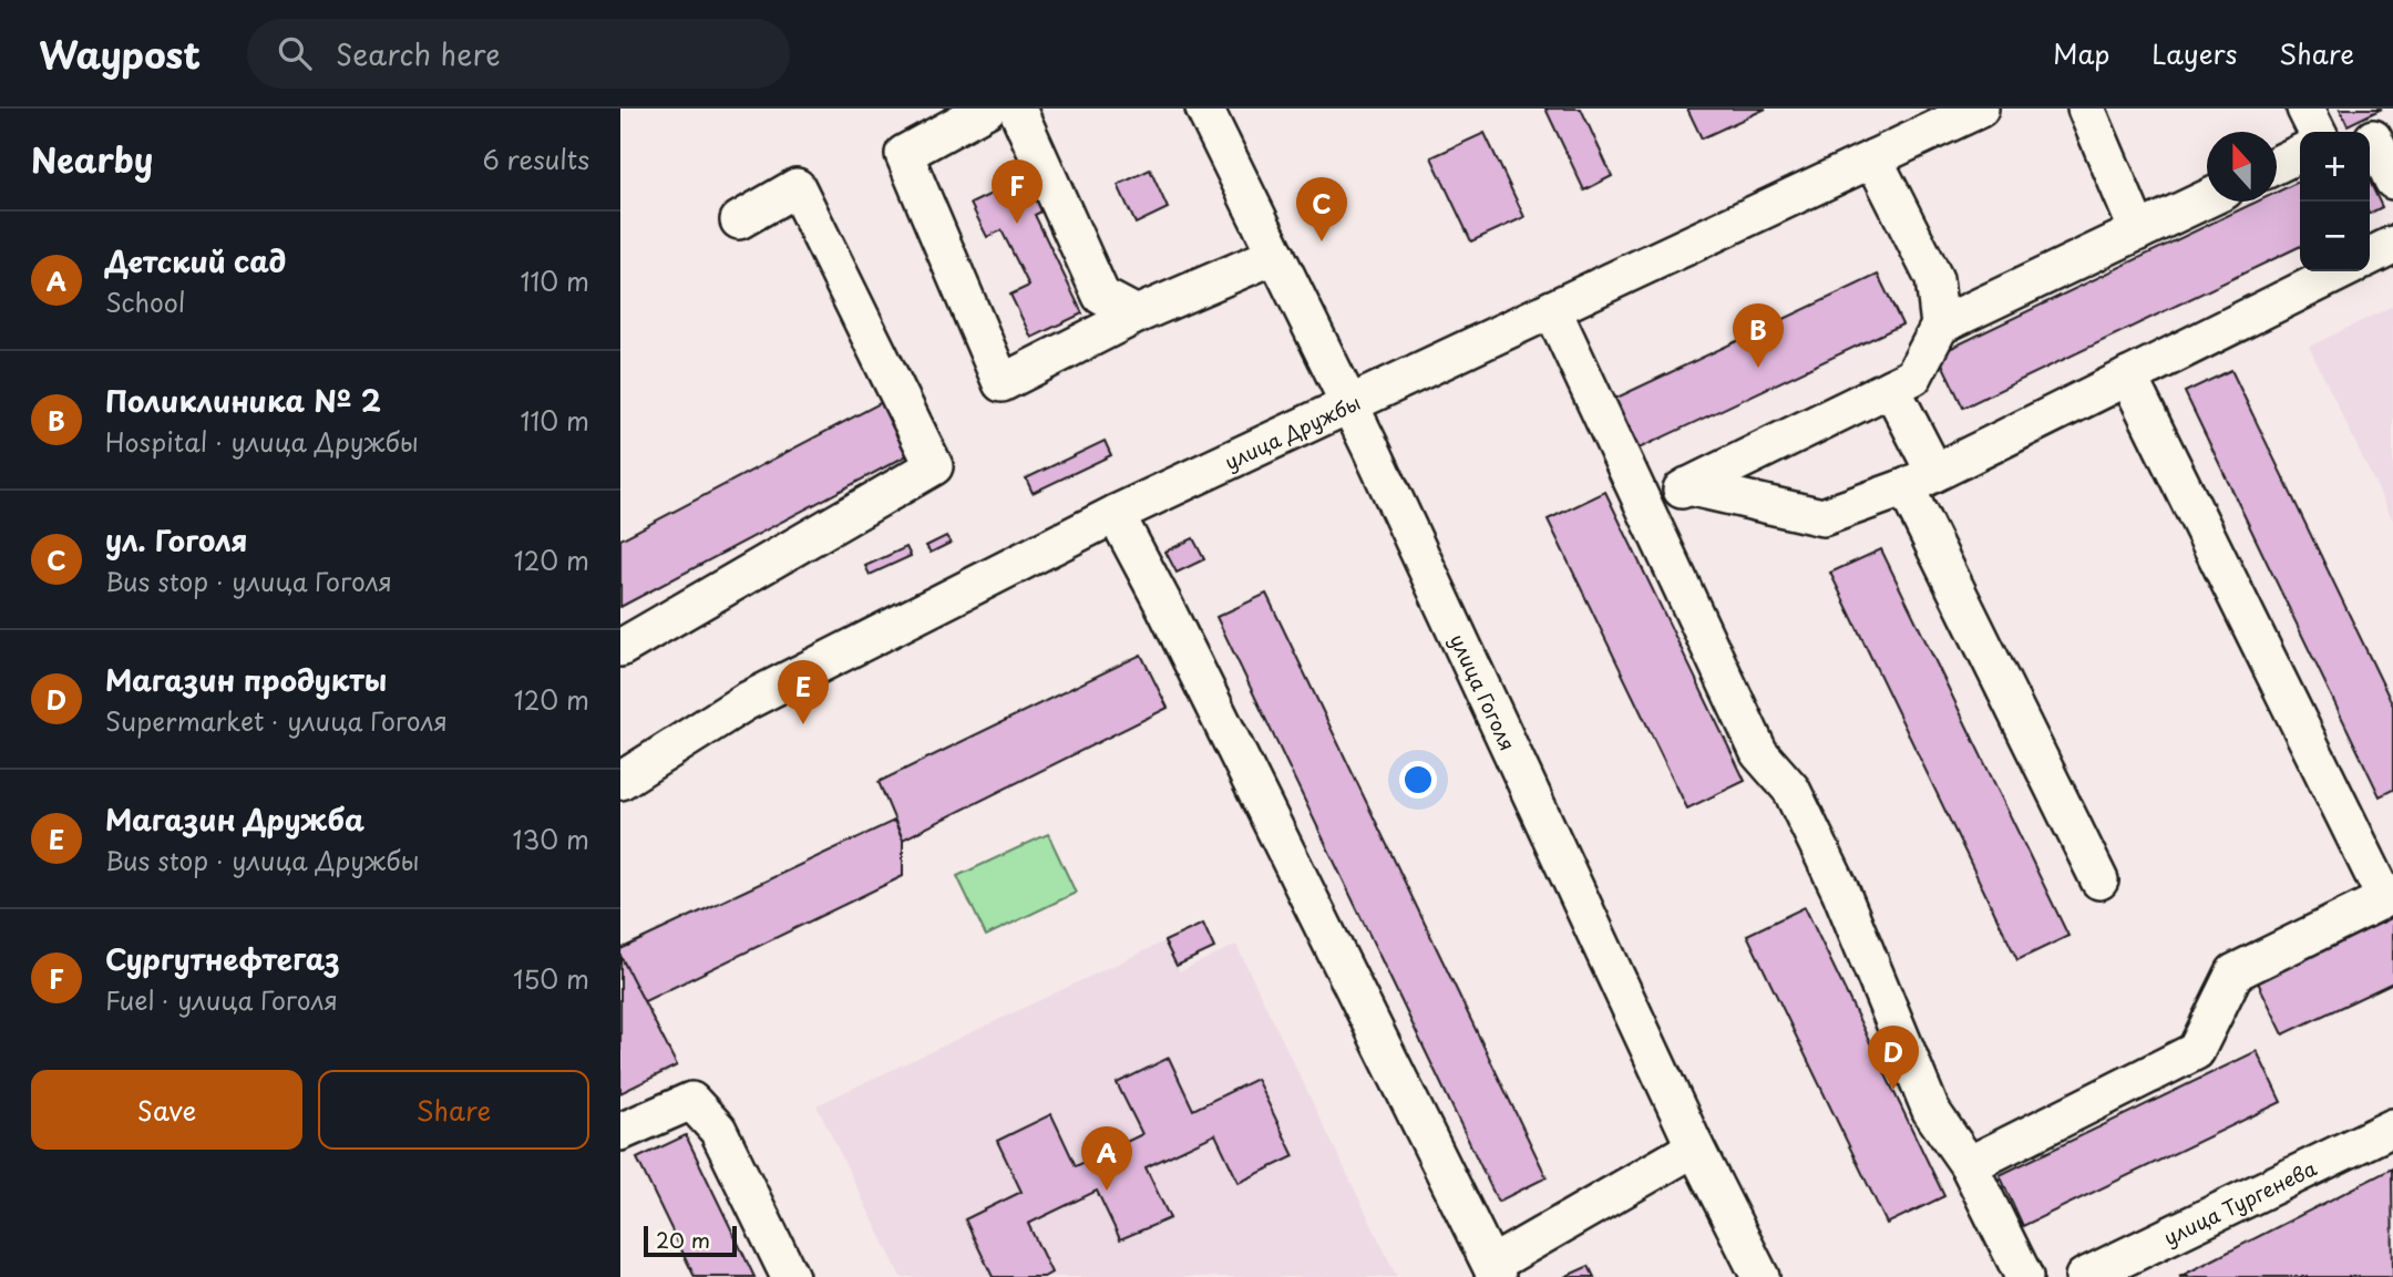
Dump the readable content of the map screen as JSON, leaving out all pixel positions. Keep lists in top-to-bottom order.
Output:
{
  "streets": {
    "street": ["улица Дружбы", "улица Гоголя", "улица Тургенева"]
  },
  "crossings": [
    ["улица Дружбы", "улица Гоголя"]
  ],
  "scale_bar": "20 m",
  "north": "top",
  "page": {
    "header": "Waypost",
    "search": "Search here",
    "nav": ["Map", "Layers", "Share"],
    "heading": ["Nearby", "6 results"],
    "map_buttons": ["+", "−"],
    "pins": [
      "F",
      "C",
      "B",
      "E",
      "D",
      "A"
    ],
    "list": [
      {
        "mark": "A",
        "name": "Детский сад",
        "note": "School",
        "value": "110 m"
      },
      {
        "mark": "B",
        "name": "Поликлиника № 2",
        "note": "Hospital · улица Дружбы",
        "value": "110 m"
      },
      {
        "mark": "C",
        "name": "ул. Гоголя",
        "note": "Bus stop · улица Гоголя",
        "value": "120 m"
      },
      {
        "mark": "D",
        "name": "Магазин продукты",
        "note": "Supermarket · улица Гоголя",
        "value": "120 m"
      },
      {
        "mark": "E",
        "name": "Магазин Дружба",
        "note": "Bus stop · улица Дружбы",
        "value": "130 m"
      },
      {
        "mark": "F",
        "name": "Сургутнефтегаз",
        "note": "Fuel · улица Гоголя",
        "value": "150 m"
      }
    ],
    "buttons": ["Save", "Share"],
    "scale": "20 m"
  }
}
